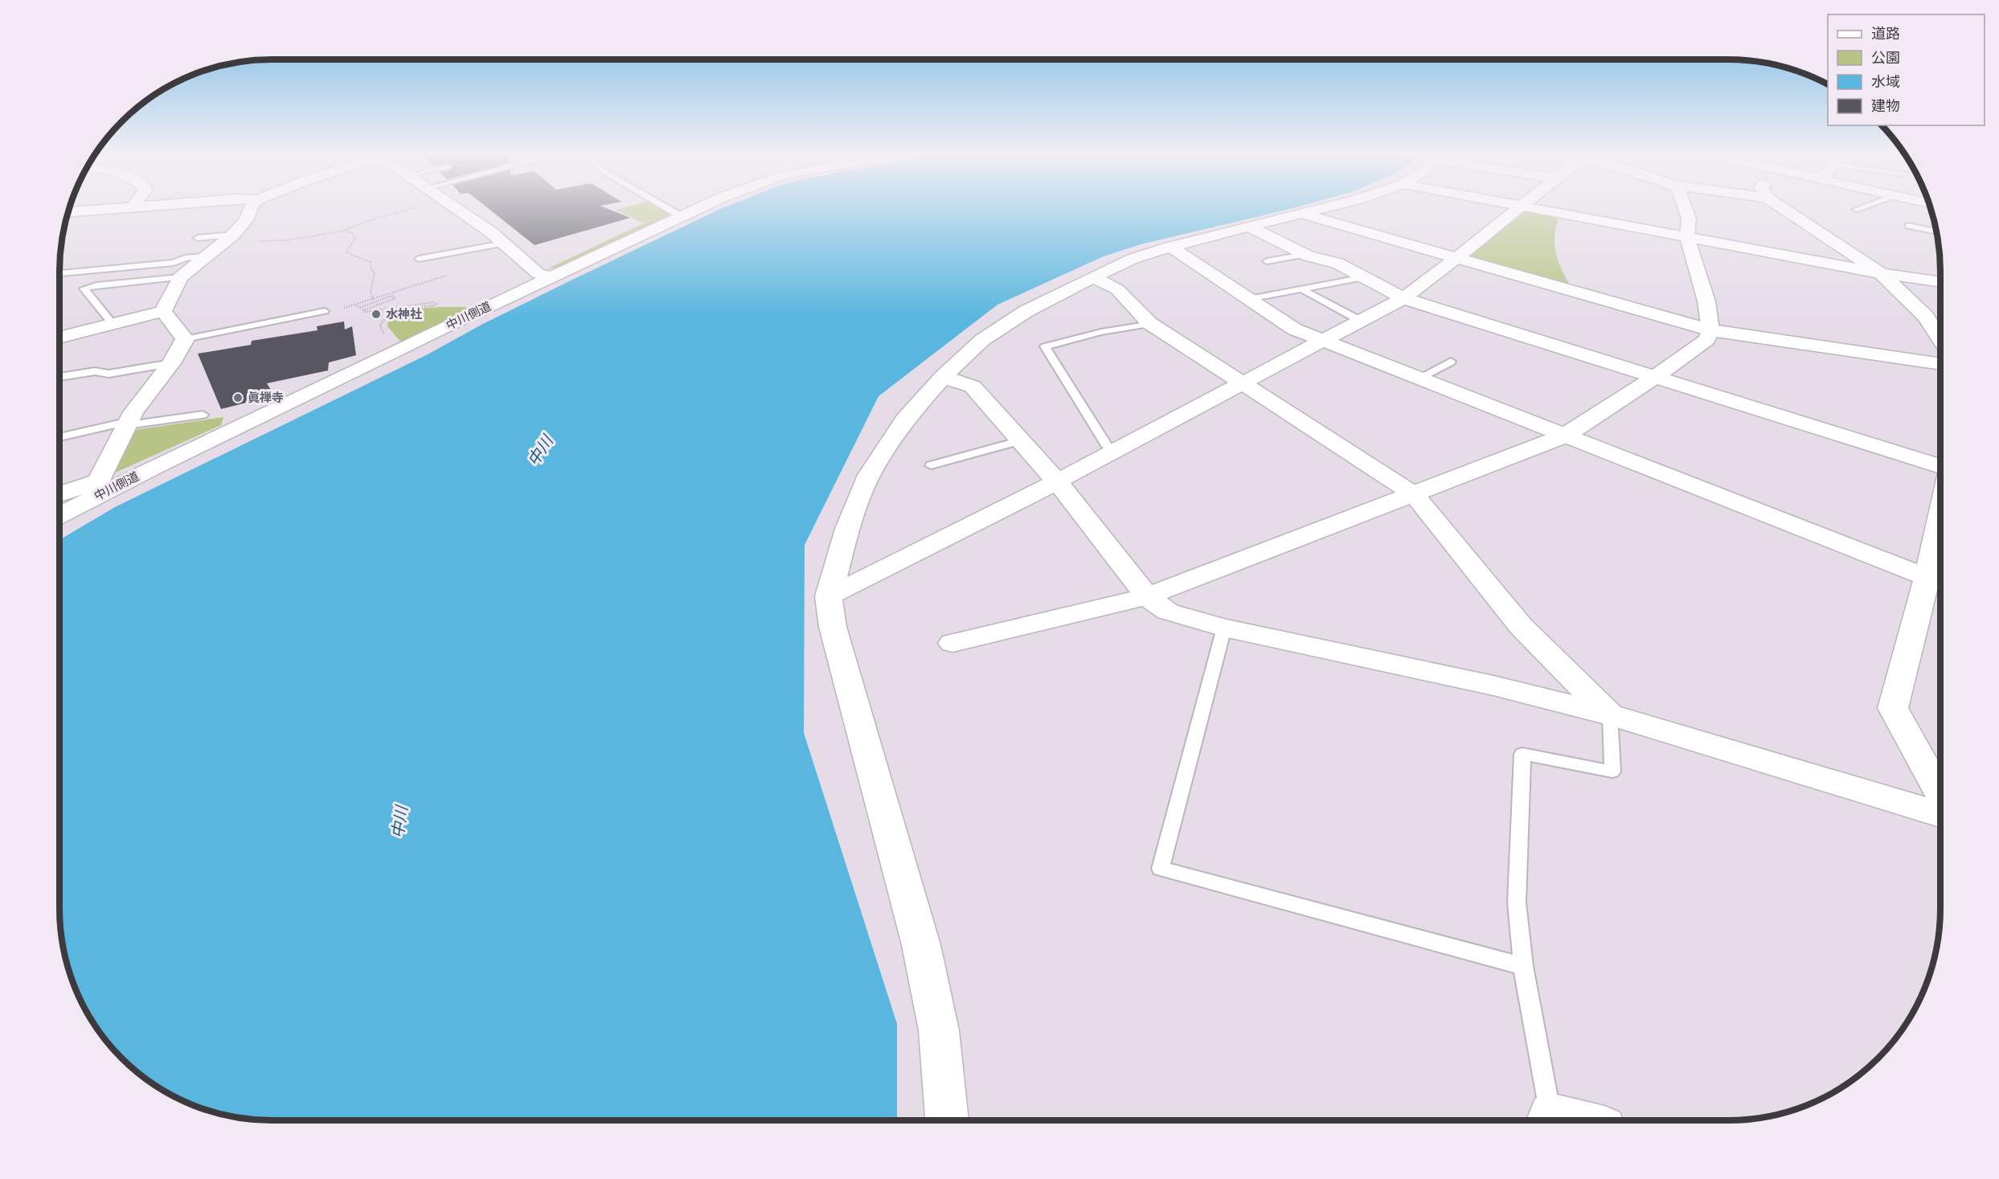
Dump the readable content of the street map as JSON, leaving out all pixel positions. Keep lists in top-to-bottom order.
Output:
{
  "streets": {
    "street": ["中川側道"]
  },
  "water": ["中川"],
  "places": ["水神社", "眞禅寺"],
  "legend": [
    "道路",
    "公園",
    "水域",
    "建物"
  ]
}
